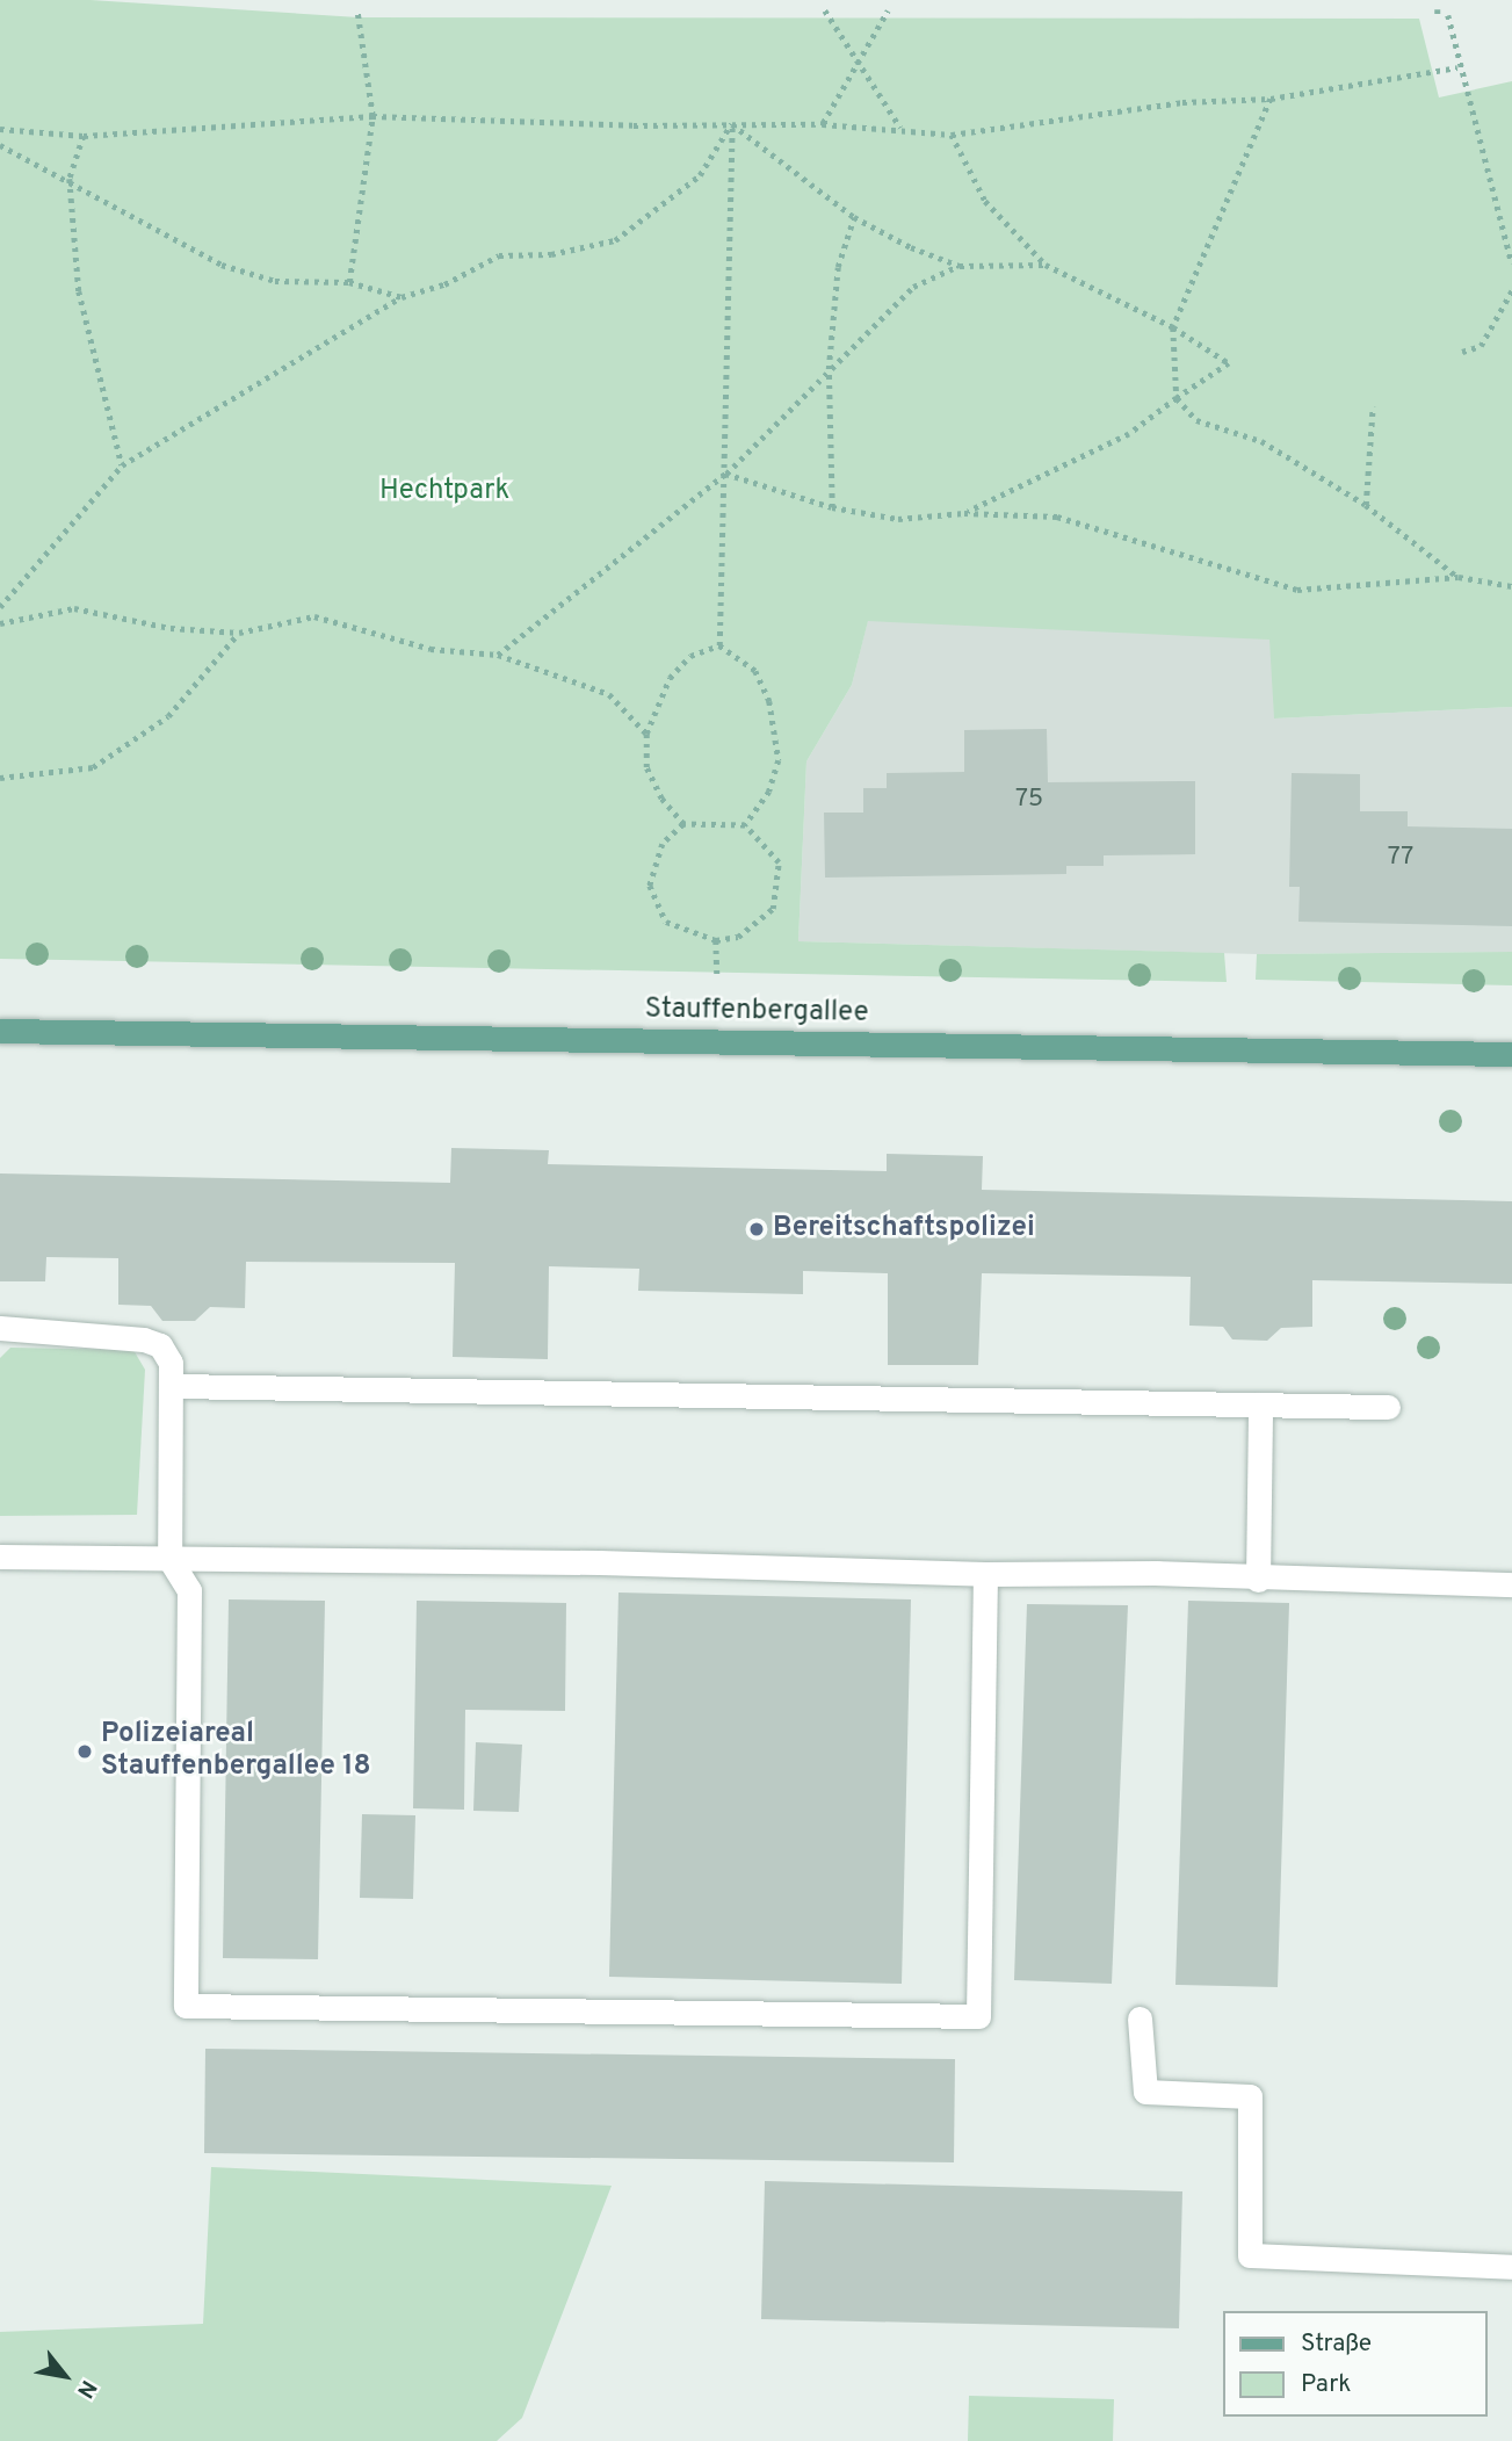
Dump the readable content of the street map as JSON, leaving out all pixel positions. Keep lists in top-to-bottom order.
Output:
{
  "streets": {
    "main road": ["Stauffenbergallee"]
  },
  "parks": ["Hechtpark"],
  "places": ["Bereitschaftspolizei", "Polizeiareal Stauffenbergallee 18"],
  "house_numbers": ["75", "77"],
  "legend": ["Straße", "Park"],
  "north": "bottom right"
}
